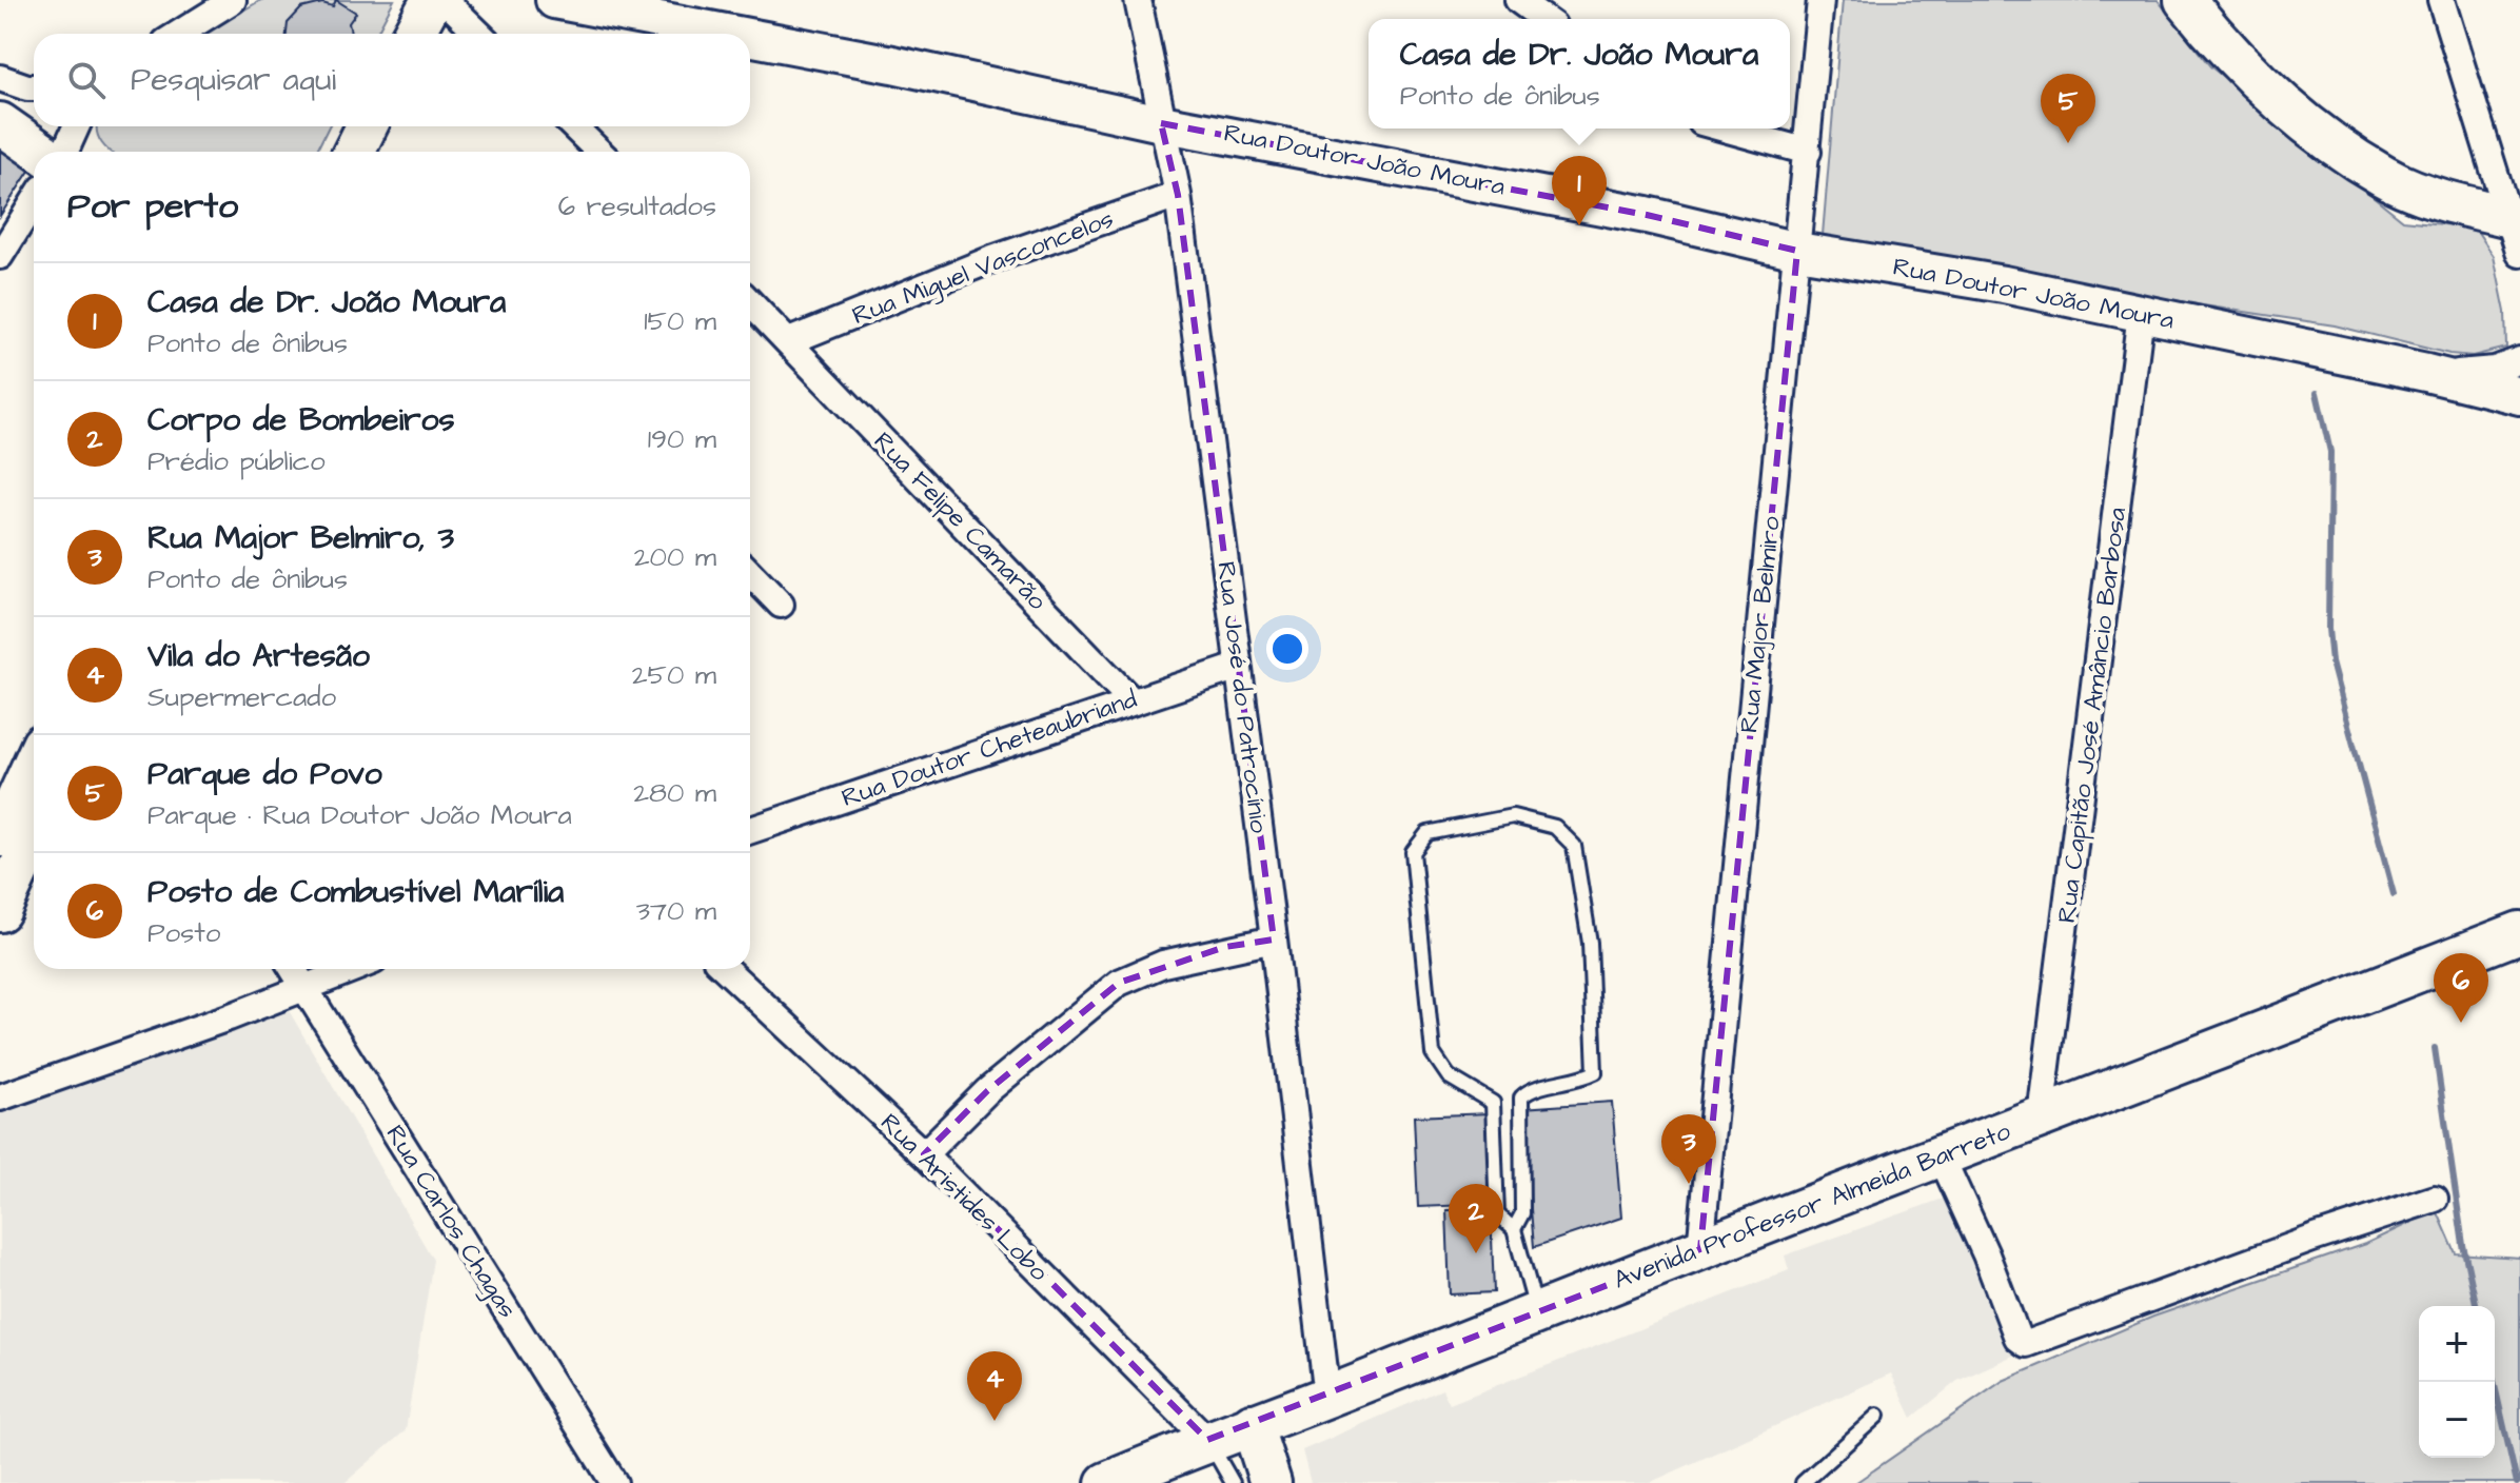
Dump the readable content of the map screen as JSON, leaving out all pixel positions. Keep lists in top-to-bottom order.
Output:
{
  "streets": {
    "main road": ["Rua Doutor João Moura", "Avenida Professor Almeida Barreto"],
    "street": [
      "Rua Miguel Vasconcelos",
      "Rua Felipe Camarão",
      "Rua Major Belmiro",
      "Rua José do Patrocínio",
      "Rua Capitão José Amâncio Barbosa",
      "Rua Doutor Cheteaubriand",
      "Rua Aristides Lobo",
      "Rua Carlos Chagas"
    ]
  },
  "crossings": [
    ["Rua Doutor João Moura", "Rua Major Belmiro"],
    ["Rua Doutor João Moura", "Rua José do Patrocínio"],
    ["Rua Doutor João Moura", "Rua Capitão José Amâncio Barbosa"],
    ["Rua Miguel Vasconcelos", "Rua Felipe Camarão"],
    ["Rua Miguel Vasconcelos", "Rua José do Patrocínio"],
    ["Rua Felipe Camarão", "Rua Doutor Cheteaubriand"],
    ["Rua Major Belmiro", "Avenida Professor Almeida Barreto"],
    ["Rua José do Patrocínio", "Rua Doutor Cheteaubriand"],
    ["Rua José do Patrocínio", "Avenida Professor Almeida Barreto"],
    ["Rua Capitão José Amâncio Barbosa", "Avenida Professor Almeida Barreto"],
    ["Rua Aristides Lobo", "Avenida Professor Almeida Barreto"]
  ],
  "page": {
    "popup": ["Casa de Dr. João Moura", "Ponto de ônibus"],
    "search": "Pesquisar aqui",
    "pins": [
      "5",
      "1",
      "6",
      "3",
      "2",
      "4"
    ],
    "heading": ["Por perto", "6 resultados"],
    "list": [
      {
        "mark": "1",
        "name": "Casa de Dr. João Moura",
        "note": "Ponto de ônibus",
        "value": "150 m"
      },
      {
        "mark": "2",
        "name": "Corpo de Bombeiros",
        "note": "Prédio público",
        "value": "190 m"
      },
      {
        "mark": "3",
        "name": "Rua Major Belmiro, 3",
        "note": "Ponto de ônibus",
        "value": "200 m"
      },
      {
        "mark": "4",
        "name": "Vila do Artesão",
        "note": "Supermercado",
        "value": "250 m"
      },
      {
        "mark": "5",
        "name": "Parque do Povo",
        "note": "Parque · Rua Doutor João Moura",
        "value": "280 m"
      },
      {
        "mark": "6",
        "name": "Posto de Combustível Marília",
        "note": "Posto",
        "value": "370 m"
      }
    ],
    "map_buttons": ["+", "−"]
  }
}
